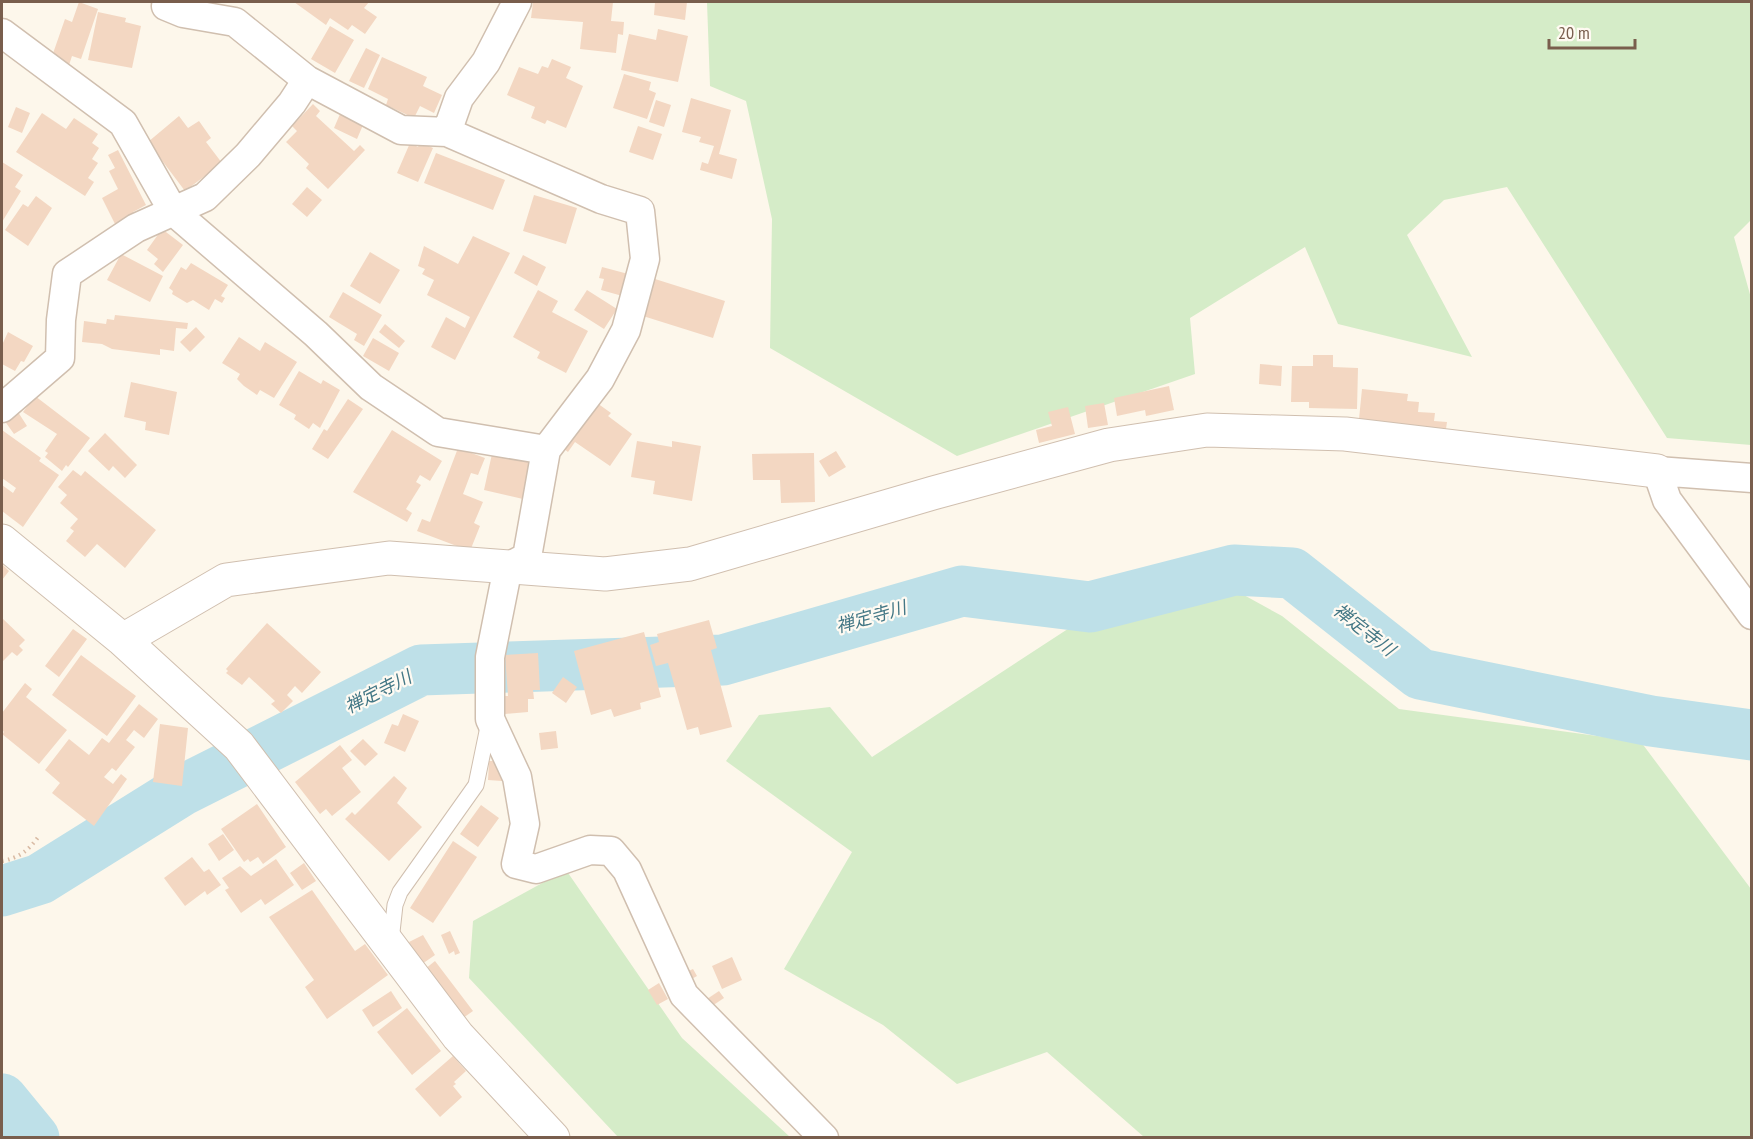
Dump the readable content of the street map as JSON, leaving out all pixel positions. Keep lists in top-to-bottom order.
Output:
{
  "water": ["禅定寺川"],
  "scale_bar": "20 m"
}
